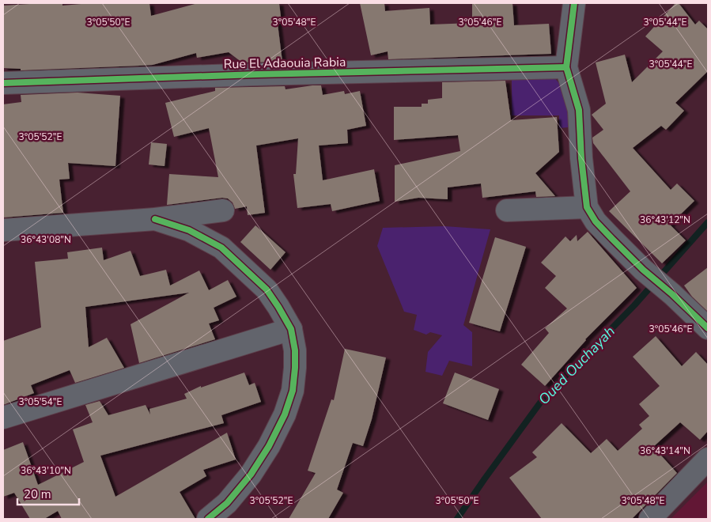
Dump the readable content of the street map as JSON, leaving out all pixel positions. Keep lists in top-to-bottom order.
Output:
{
  "streets": {
    "street": ["Rue El Adaouia Rabia"]
  },
  "water": ["Oued Ouchayah"],
  "scale_bar": "20 m",
  "coordinates": [
    "3°05'50\"E",
    "3°05'48\"E",
    "3°05'46\"E",
    "3°05'44\"E",
    "3°05'52\"E",
    "36°43'12\"N",
    "36°43'08\"N",
    "3°05'54\"E",
    "36°43'14\"N",
    "36°43'10\"N"
  ]
}
